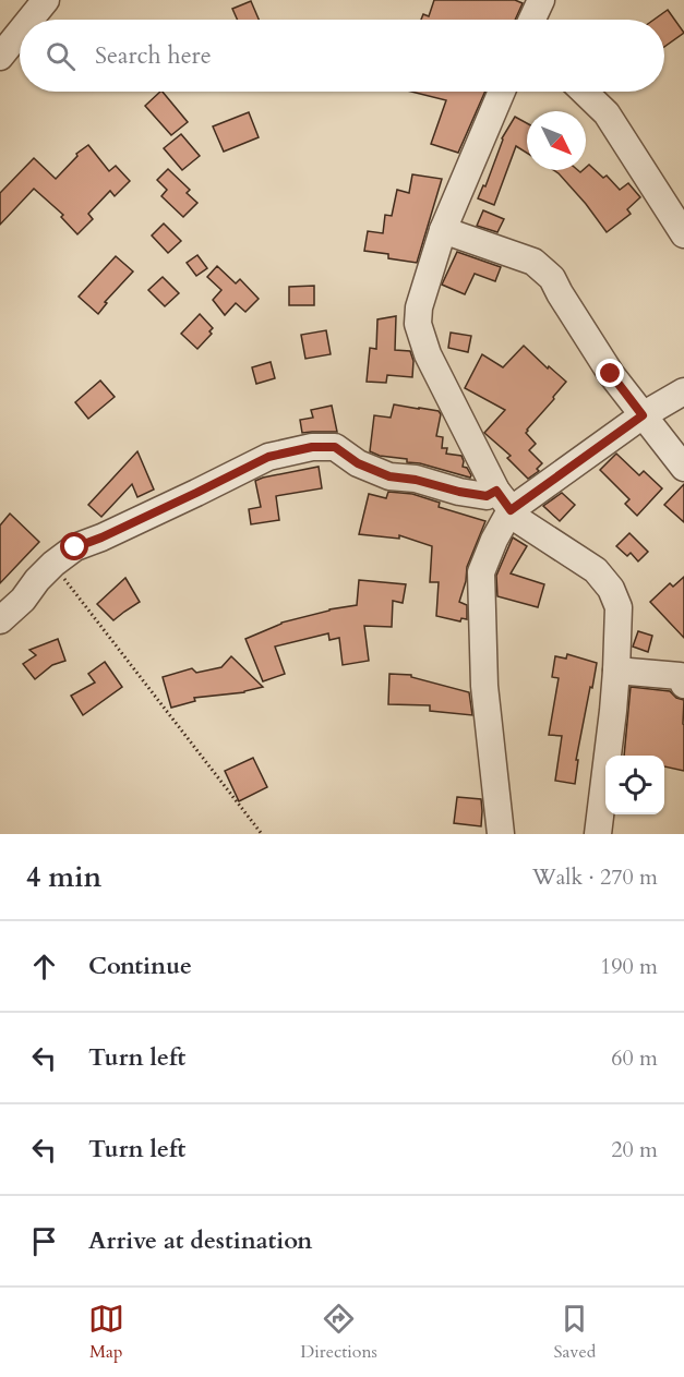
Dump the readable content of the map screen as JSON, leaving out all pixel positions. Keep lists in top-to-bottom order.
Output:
{
  "north": "bottom right",
  "page": {
    "search": "Search here",
    "heading": ["4 min", "Walk · 270 m"],
    "list": [
      ["Continue", "190 m"],
      ["Turn left", "60 m"],
      ["Turn left", "20 m"],
      "Arrive at destination"
    ],
    "nav": ["Map", "Directions", "Saved"]
  }
}
